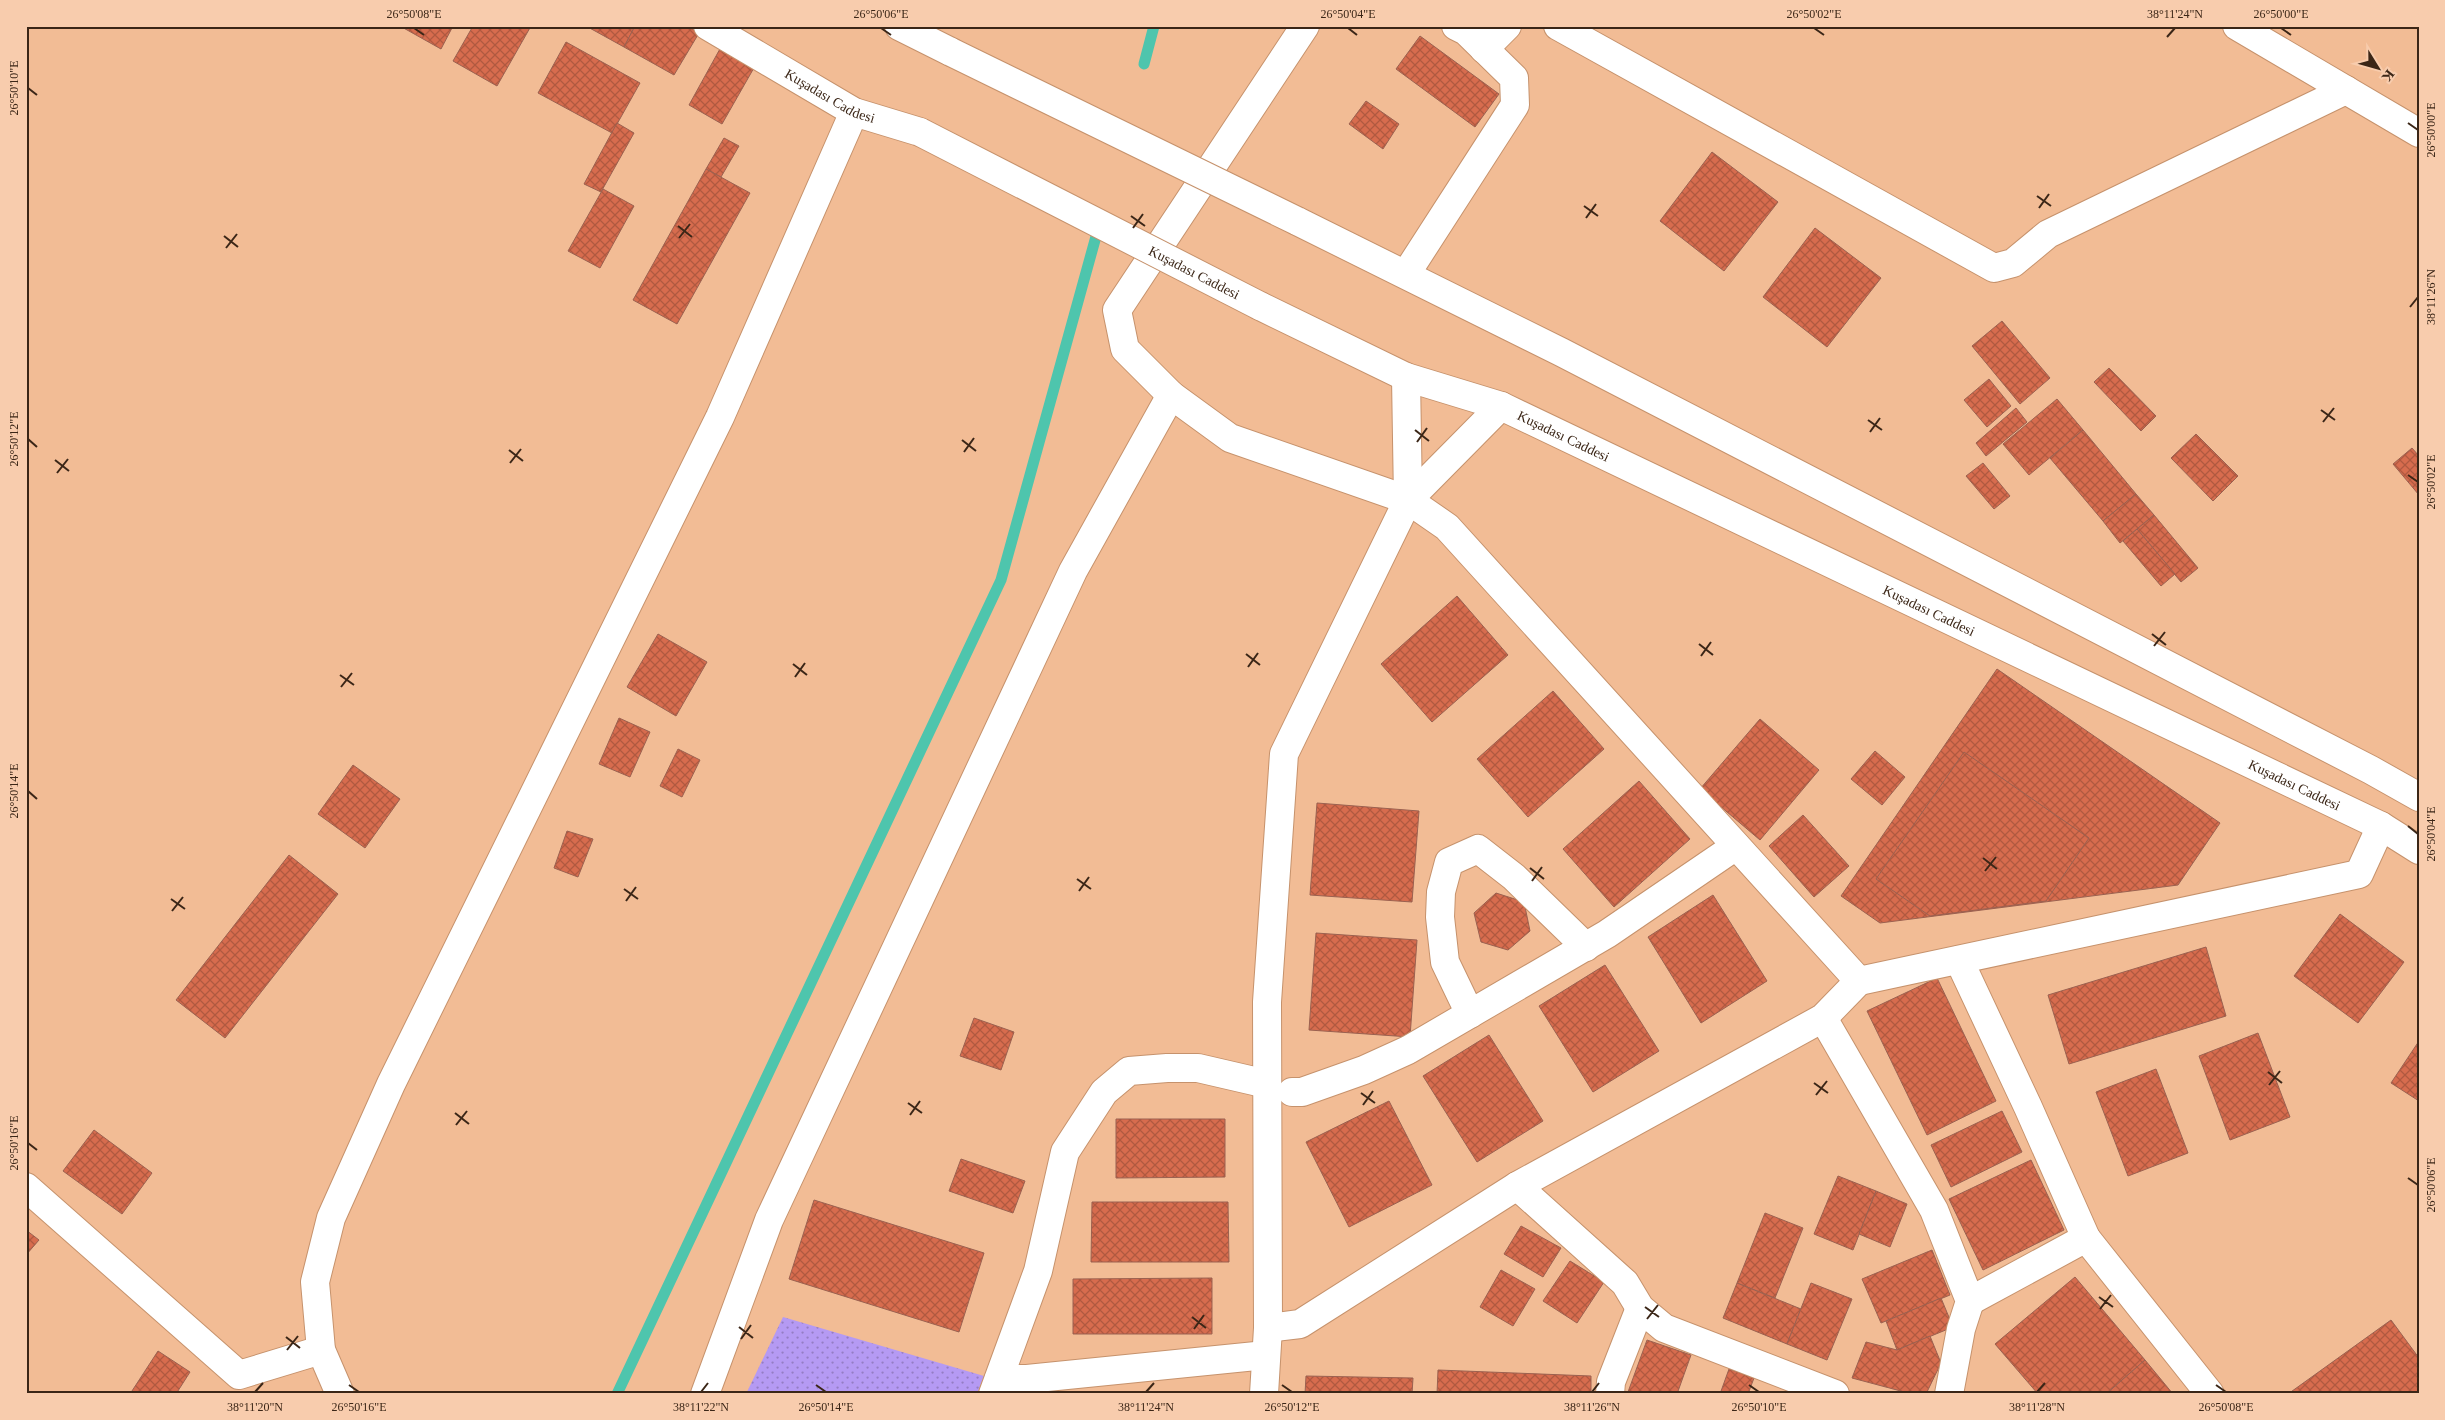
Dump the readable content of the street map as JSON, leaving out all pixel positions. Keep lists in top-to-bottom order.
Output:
{
  "streets": {
    "street": ["Kuşadası Caddesi"]
  },
  "north": "bottom right",
  "coordinates": [
    "26°50'08\"E",
    "26°50'06\"E",
    "26°50'04\"E",
    "26°50'02\"E",
    "38°11'24\"N",
    "26°50'00\"E",
    "26°50'10\"E",
    "38°11'26\"N",
    "26°50'12\"E",
    "26°50'14\"E",
    "26°50'16\"E",
    "38°11'20\"N",
    "38°11'22\"N",
    "38°11'28\"N"
  ]
}
